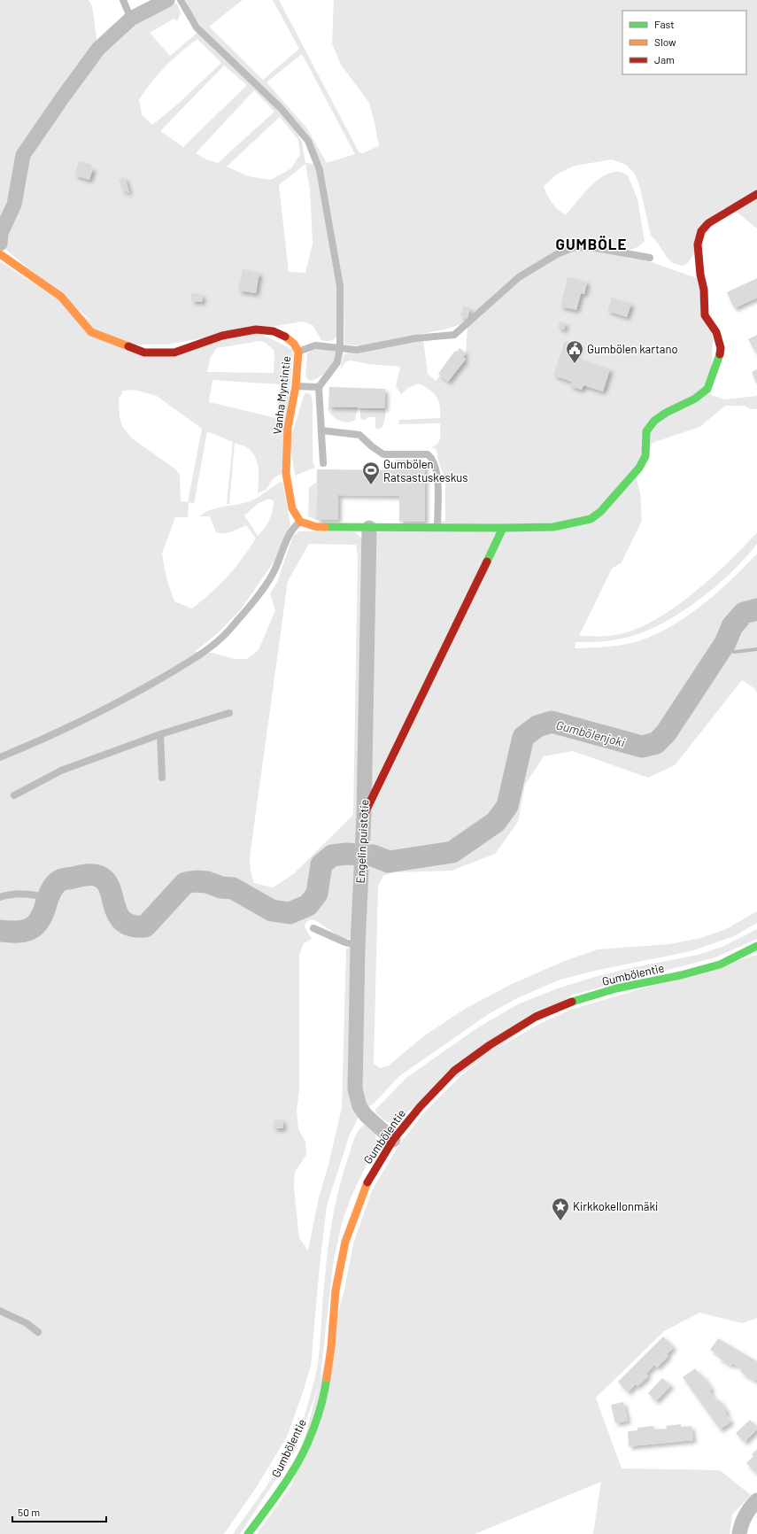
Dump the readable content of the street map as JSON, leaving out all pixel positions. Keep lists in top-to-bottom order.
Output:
{
  "streets": {
    "street": ["Vanha Myntintie", "Engelin puistotie", "Gumbölentie"]
  },
  "crossings": [
    ["Engelin puistotie", "Gumbölentie"]
  ],
  "districts": ["GUMBÖLE"],
  "water": ["Gumbölenjoki"],
  "places": {
    "public building": ["Gumbölen kartano"],
    "sports": ["Gumbölen Ratsastuskeskus"],
    "place": ["Kirkkokellonmäki"]
  },
  "legend": ["Fast", "Slow", "Jam"],
  "scale_bar": "50 m"
}
